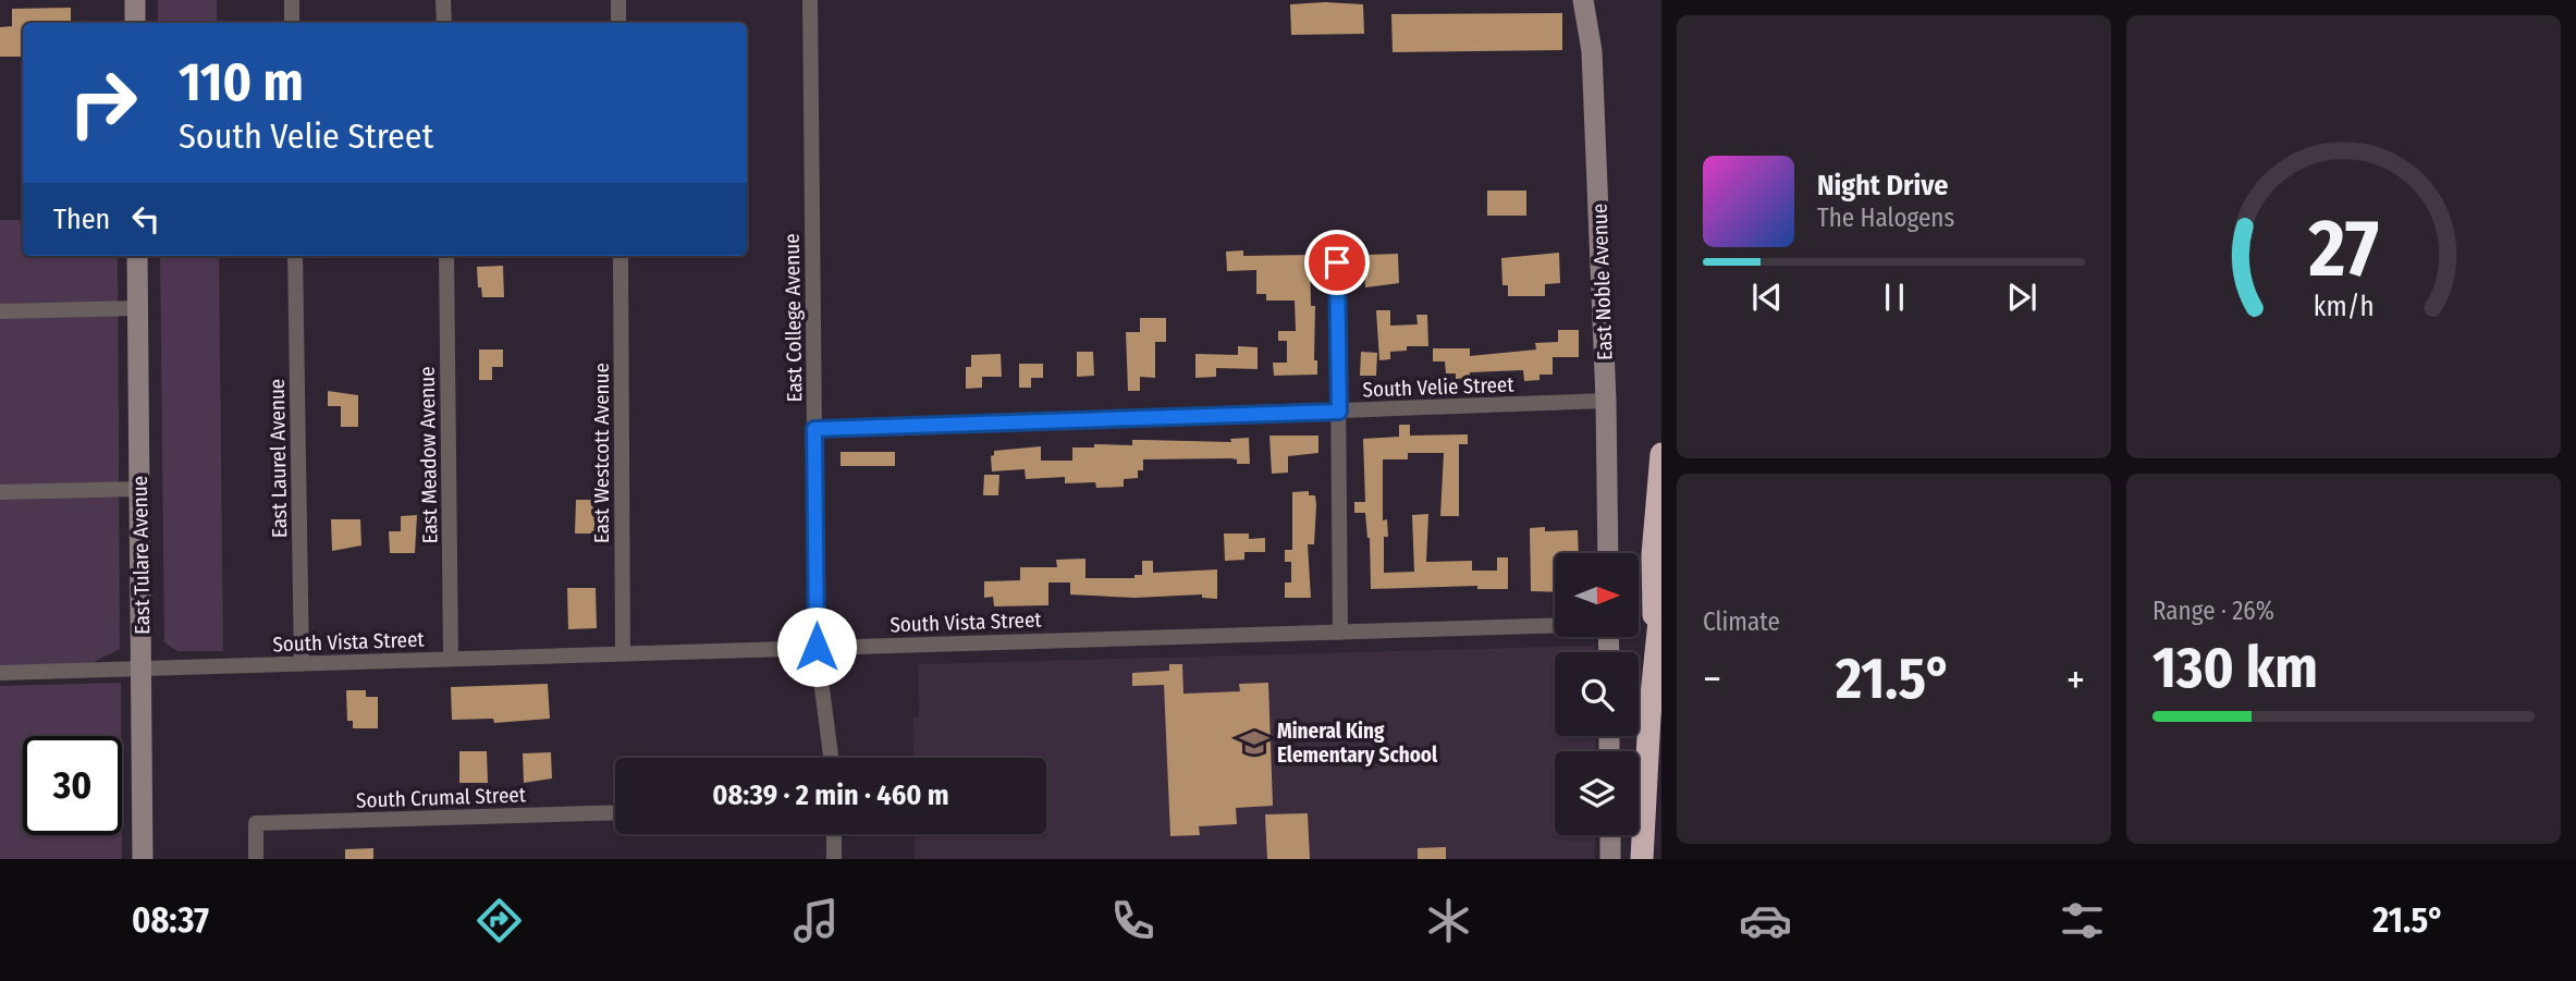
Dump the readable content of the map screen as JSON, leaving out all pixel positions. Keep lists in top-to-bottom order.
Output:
{
  "streets": {
    "street": [
      "East Noble Avenue",
      "East College Avenue",
      "South Velie Street",
      "East Westcott Avenue",
      "East Meadow Avenue",
      "East Laurel Avenue",
      "East Tulare Avenue",
      "South Vista Street",
      "South Crumal Street"
    ]
  },
  "crossings": [
    ["East Noble Avenue", "South Velie Street"],
    ["East College Avenue", "South Velie Street"],
    ["East College Avenue", "South Vista Street"],
    ["East Westcott Avenue", "South Vista Street"],
    ["East Meadow Avenue", "South Vista Street"],
    ["East Laurel Avenue", "South Vista Street"],
    ["East Tulare Avenue", "South Vista Street"]
  ],
  "places": {
    "school or university": ["Mineral King Elementary School"]
  },
  "north": "right",
  "page": {
    "turn": ["110 m", "South Velie Street"],
    "song": ["Night Drive", "The Halogens"],
    "then": "Then",
    "tile": [
      "Climate",
      ["Range · 26%", "130 km"]
    ],
    "heat": ["−", "21.5°", "+"],
    "limit": "30",
    "trip": "08:39 · 2 min · 460 m",
    "tabs": ["08:37", "21.5°"],
    "gauge": ["27", "km/h"]
  }
}
